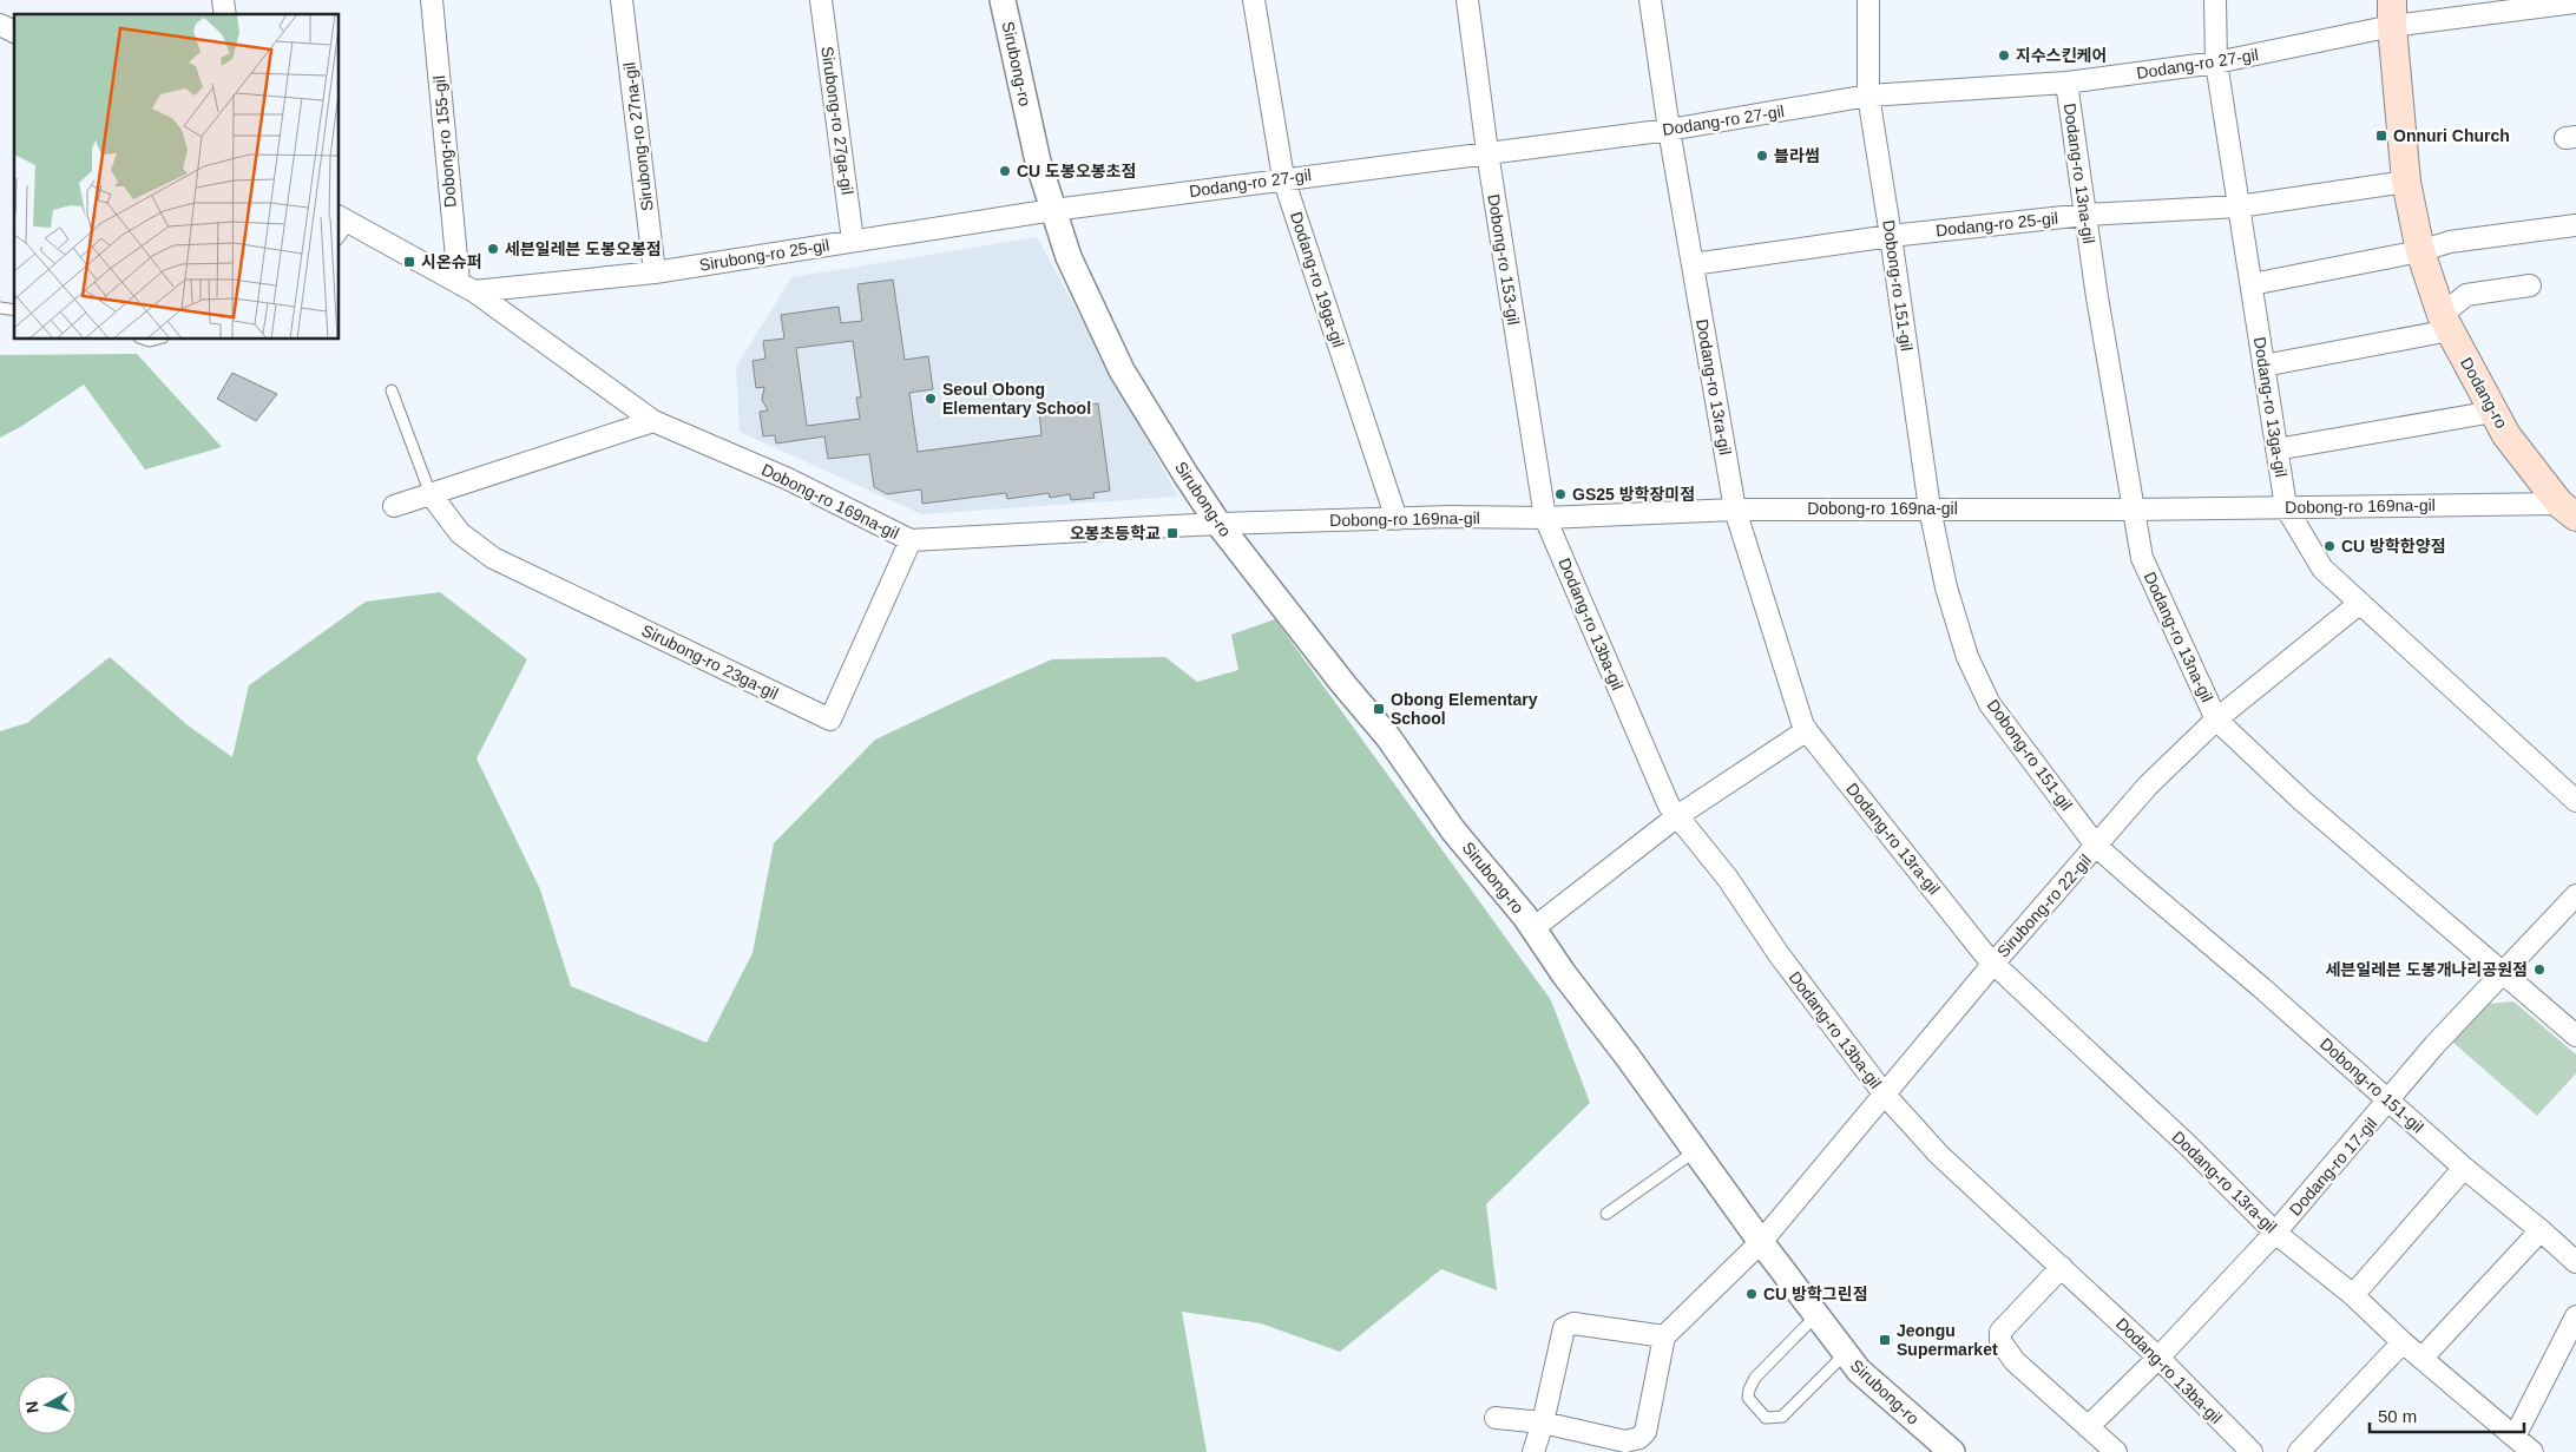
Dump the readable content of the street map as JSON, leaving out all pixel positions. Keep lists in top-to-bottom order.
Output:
{
  "streets": {
    "main road": ["Dodang-ro"],
    "street": [
      "Sirubong-ro",
      "Dodang-ro 27-gil",
      "Sirubong-ro 27ga-gil",
      "Sirubong-ro 27na-gil",
      "Dobong-ro 155-gil",
      "Dodang-ro 13na-gil",
      "Dodang-ro 25-gil",
      "Sirubong-ro 25-gil",
      "Dobong-ro 153-gil",
      "Dodang-ro 19ga-gil",
      "Dobong-ro 151-gil",
      "Dodang-ro 13ra-gil",
      "Dodang-ro 13ga-gil",
      "Dobong-ro 169na-gil",
      "Dodang-ro 13ba-gil",
      "Sirubong-ro 23ga-gil",
      "Sirubong-ro 22-gil",
      "Dodang-ro 17-gil"
    ]
  },
  "crossings": [
    ["Sirubong-ro", "Dodang-ro 27-gil"],
    ["Sirubong-ro", "Sirubong-ro 25-gil"],
    ["Sirubong-ro", "Dodang-ro 13ra-gil"],
    ["Sirubong-ro", "Dobong-ro 169na-gil"],
    ["Sirubong-ro", "Dodang-ro 13ba-gil"],
    ["Sirubong-ro", "Sirubong-ro 22-gil"],
    ["Dodang-ro 27-gil", "Dodang-ro 13na-gil"],
    ["Dodang-ro 27-gil", "Sirubong-ro 25-gil"],
    ["Dodang-ro 27-gil", "Dobong-ro 153-gil"],
    ["Dodang-ro 27-gil", "Dodang-ro 19ga-gil"],
    ["Dodang-ro 27-gil", "Dobong-ro 151-gil"],
    ["Dodang-ro 27-gil", "Dodang-ro 13ra-gil"],
    ["Dodang-ro 27-gil", "Dodang-ro"],
    ["Dodang-ro 27-gil", "Dodang-ro 13ga-gil"],
    ["Sirubong-ro 27ga-gil", "Sirubong-ro 25-gil"],
    ["Sirubong-ro 27na-gil", "Sirubong-ro 25-gil"],
    ["Dobong-ro 155-gil", "Sirubong-ro 25-gil"],
    ["Dobong-ro 155-gil", "Dobong-ro 169na-gil"],
    ["Dodang-ro 13na-gil", "Dodang-ro 25-gil"],
    ["Dodang-ro 13na-gil", "Dobong-ro 169na-gil"],
    ["Dodang-ro 13na-gil", "Sirubong-ro 22-gil"],
    ["Dodang-ro 13na-gil", "Dodang-ro 17-gil"],
    ["Dodang-ro 25-gil", "Dobong-ro 151-gil"],
    ["Dodang-ro 25-gil", "Dodang-ro 13ra-gil"],
    ["Dodang-ro 25-gil", "Dodang-ro"],
    ["Dodang-ro 25-gil", "Dodang-ro 13ga-gil"],
    ["Sirubong-ro 25-gil", "Dobong-ro 169na-gil"],
    ["Dobong-ro 153-gil", "Dobong-ro 169na-gil"],
    ["Dobong-ro 153-gil", "Dodang-ro 13ba-gil"],
    ["Dodang-ro 19ga-gil", "Dobong-ro 169na-gil"],
    ["Dobong-ro 151-gil", "Dobong-ro 169na-gil"],
    ["Dobong-ro 151-gil", "Sirubong-ro 22-gil"],
    ["Dobong-ro 151-gil", "Dodang-ro 17-gil"],
    ["Dodang-ro 13ra-gil", "Dobong-ro 169na-gil"],
    ["Dodang-ro 13ra-gil", "Sirubong-ro 22-gil"],
    ["Dodang-ro 13ra-gil", "Dodang-ro 17-gil"],
    ["Dodang-ro", "Dobong-ro 169na-gil"],
    ["Dodang-ro 13ga-gil", "Dobong-ro 169na-gil"],
    ["Dodang-ro 13ga-gil", "Sirubong-ro 22-gil"],
    ["Dobong-ro 169na-gil", "Dodang-ro 13ba-gil"],
    ["Dobong-ro 169na-gil", "Sirubong-ro 23ga-gil"],
    ["Dodang-ro 13ba-gil", "Sirubong-ro 22-gil"],
    ["Dodang-ro 13ba-gil", "Dodang-ro 17-gil"]
  ],
  "places": {
    "other": [
      "지수스킨케어",
      "블라썸",
      "CU 도봉오봉초점",
      "세븐일레븐 도봉오봉점",
      "Seoul Obong Elementary School",
      "GS25 방학장미점",
      "CU 방학한양점",
      "세븐일레븐 도봉개나리공원점",
      "CU 방학그린점"
    ],
    "transit": [
      "Onnuri Church",
      "시온슈퍼",
      "오봉초등학교",
      "Obong Elementary School",
      "Jeongu Supermarket"
    ]
  },
  "scale_bar": "50 m",
  "north": "left"
}
